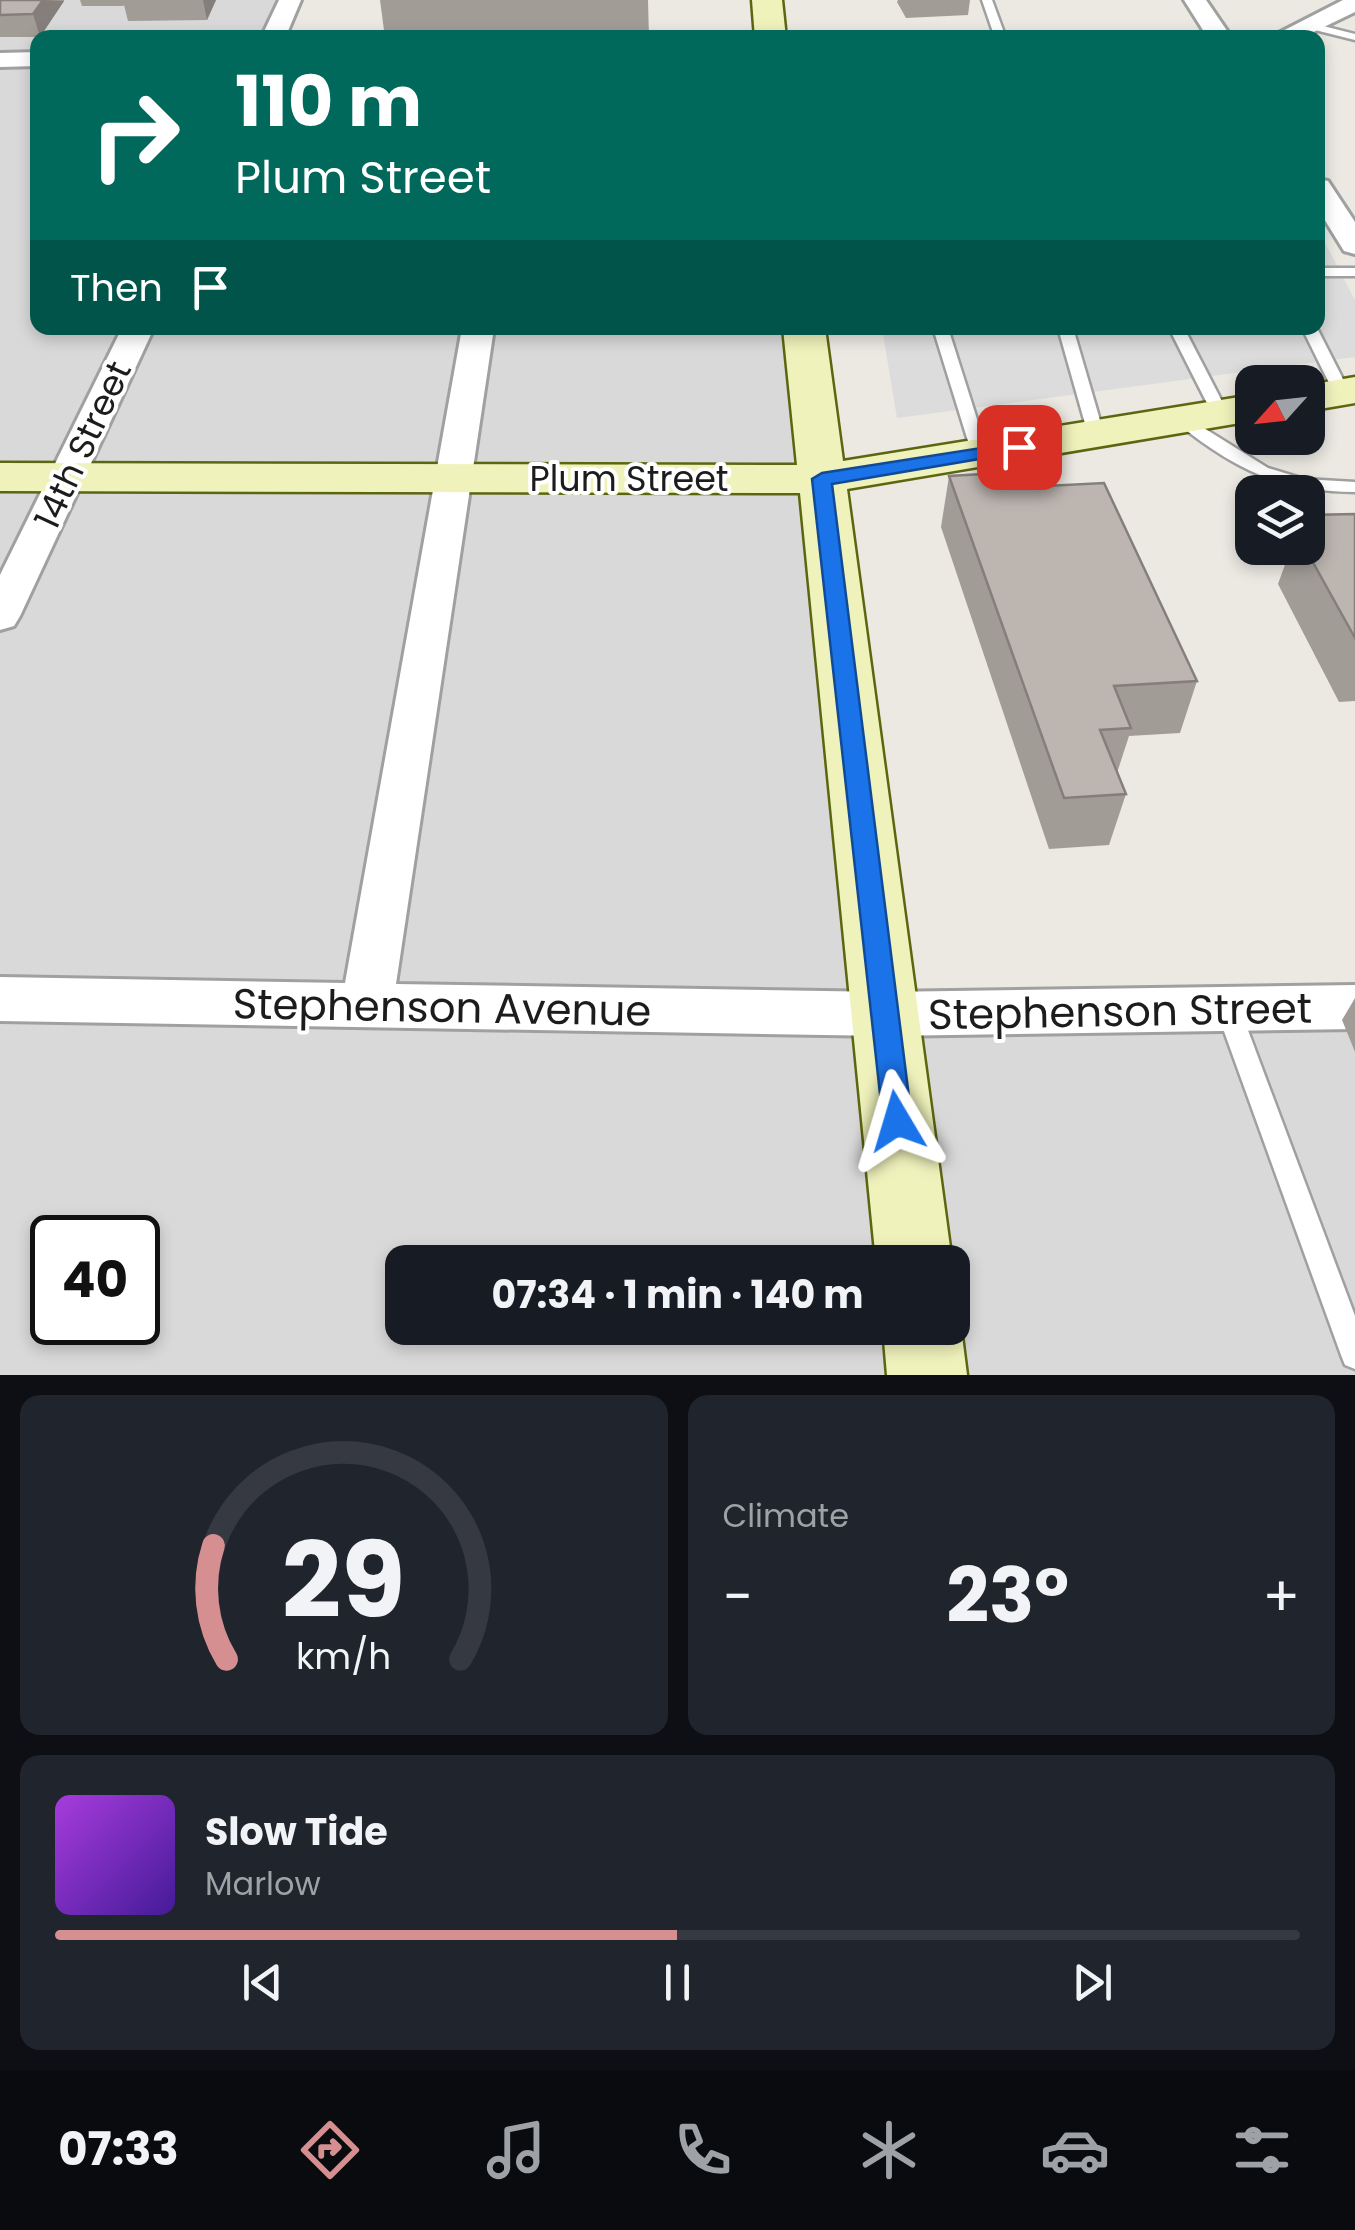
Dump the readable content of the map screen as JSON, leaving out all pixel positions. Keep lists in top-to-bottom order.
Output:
{
  "streets": {
    "street": [
      "14th Street",
      "Plum Street",
      "Stephenson Avenue",
      "Stephenson Street"
    ]
  },
  "crossings": [
    ["14th Street", "Plum Street"],
    ["Stephenson Avenue", "Stephenson Street"]
  ],
  "north": "bottom left",
  "page": {
    "turn": ["110 m", "Plum Street"],
    "then": "Then",
    "limit": "40",
    "trip": "07:34 · 1 min · 140 m",
    "tile": "Climate",
    "heat": ["−", "23°", "+"],
    "song": ["Slow Tide", "Marlow"],
    "tabs": "07:33",
    "gauge": ["29", "km/h"]
  }
}
